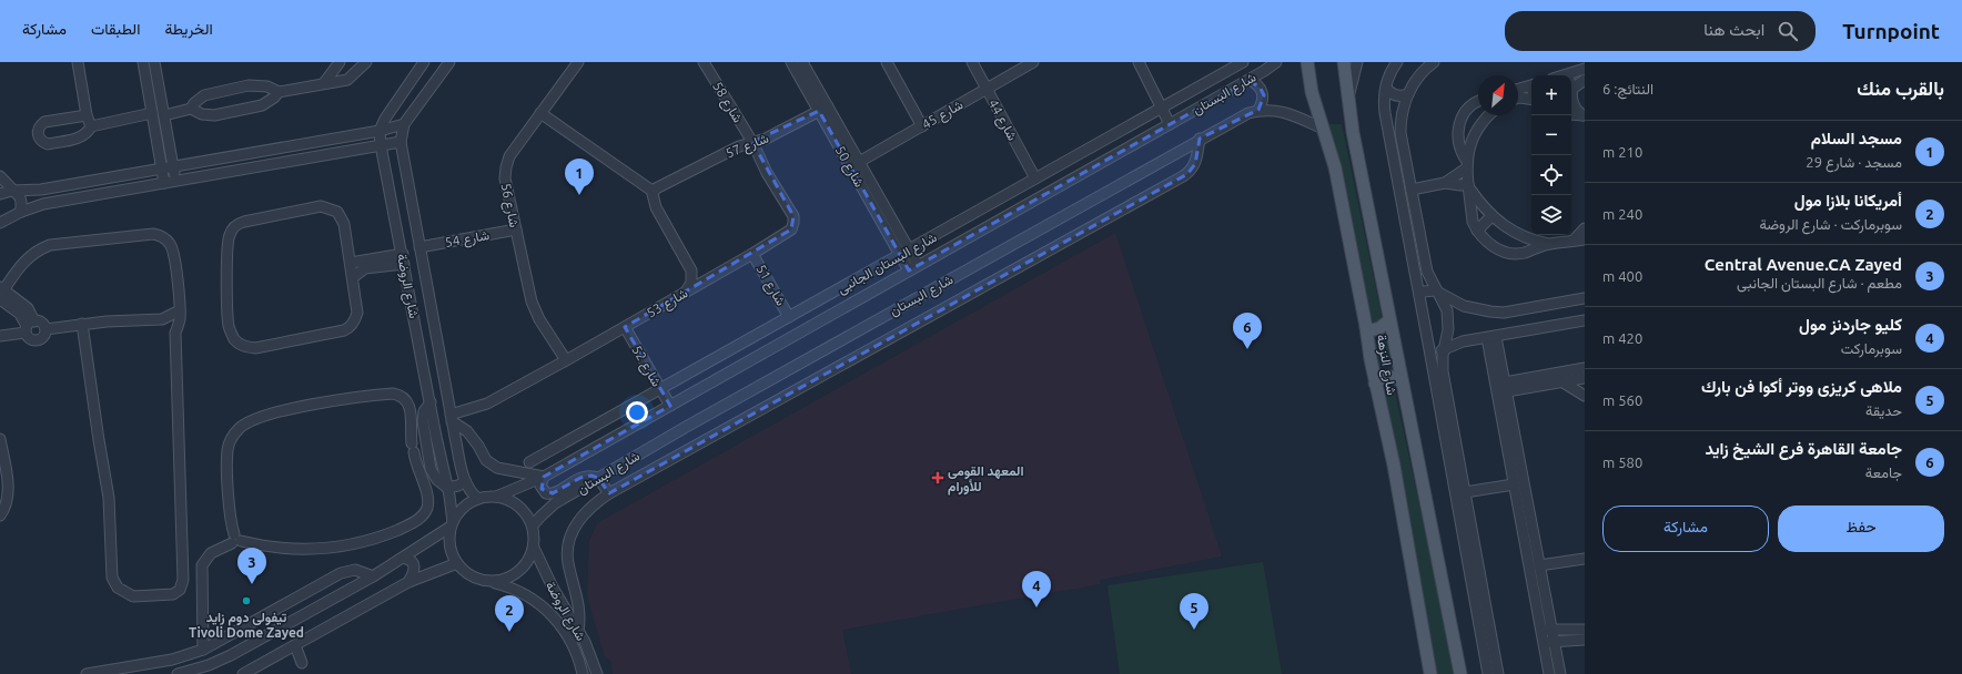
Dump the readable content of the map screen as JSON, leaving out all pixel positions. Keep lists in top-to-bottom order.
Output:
{
  "streets": {
    "main road": ["شارع النزهة"],
    "street": [
      "شارع البستان",
      "شارع 58",
      "شارع 45",
      "شارع 44",
      "شارع 57",
      "شارع 50",
      "شارع 56",
      "شارع 54",
      "شارع البستان الجانبى",
      "شارع 51",
      "شارع الروضة",
      "شارع 53",
      "شارع 52"
    ]
  },
  "crossings": [
    ["شارع البستان", "شارع 50"],
    ["شارع البستان", "شارع الروضة"],
    ["شارع البستان", "شارع النزهة"],
    ["شارع البستان", "شارع 52"],
    ["شارع 58", "شارع 57"],
    ["شارع 58", "شارع 53"],
    ["شارع 45", "شارع 44"],
    ["شارع 45", "شارع 50"],
    ["شارع 44", "شارع البستان الجانبى"],
    ["شارع 57", "شارع 50"],
    ["شارع 57", "شارع 53"],
    ["شارع 50", "شارع البستان الجانبى"],
    ["شارع 56", "شارع 54"],
    ["شارع 56", "شارع 53"],
    ["شارع 54", "شارع الروضة"],
    ["شارع البستان الجانبى", "شارع 51"],
    ["شارع البستان الجانبى", "شارع 52"],
    ["شارع 51", "شارع 53"],
    ["شارع الروضة", "شارع 53"],
    ["شارع 53", "شارع 52"]
  ],
  "places": {
    "health": ["المعهد القومى للأورام"],
    "other": ["تيفولى دوم زايد Tivoli Dome Zayed"]
  },
  "north": "top right",
  "page": {
    "header": "Turnpoint",
    "search": "ابحث هنا",
    "nav": ["الخريطة", "الطبقات", "مشاركة"],
    "heading": ["بالقرب منك", "النتائج: 6"],
    "map_buttons": ["+", "−"],
    "list": [
      {
        "mark": "1",
        "name": "مسجد السلام",
        "note": "مسجد · شارع 29",
        "value": "210 m"
      },
      {
        "mark": "2",
        "name": "أمريكانا بلازا مول",
        "note": "سوبرماركت · شارع الروضة",
        "value": "240 m"
      },
      {
        "mark": "3",
        "name": "Central Avenue.CA Zayed",
        "note": "مطعم · شارع البستان الجانبى",
        "value": "400 m"
      },
      {
        "mark": "4",
        "name": "كليو جاردنز مول",
        "note": "سوبرماركت",
        "value": "420 m"
      },
      {
        "mark": "5",
        "name": "ملاهى كريزى ووتر أكوا فن بارك",
        "note": "حديقة",
        "value": "560 m"
      },
      {
        "mark": "6",
        "name": "جامعة القاهرة فرع الشيخ زايد",
        "note": "جامعة",
        "value": "580 m"
      }
    ],
    "pins": [
      "1",
      "6",
      "3",
      "4",
      "5",
      "2"
    ],
    "buttons": ["حفظ", "مشاركة"]
  }
}
